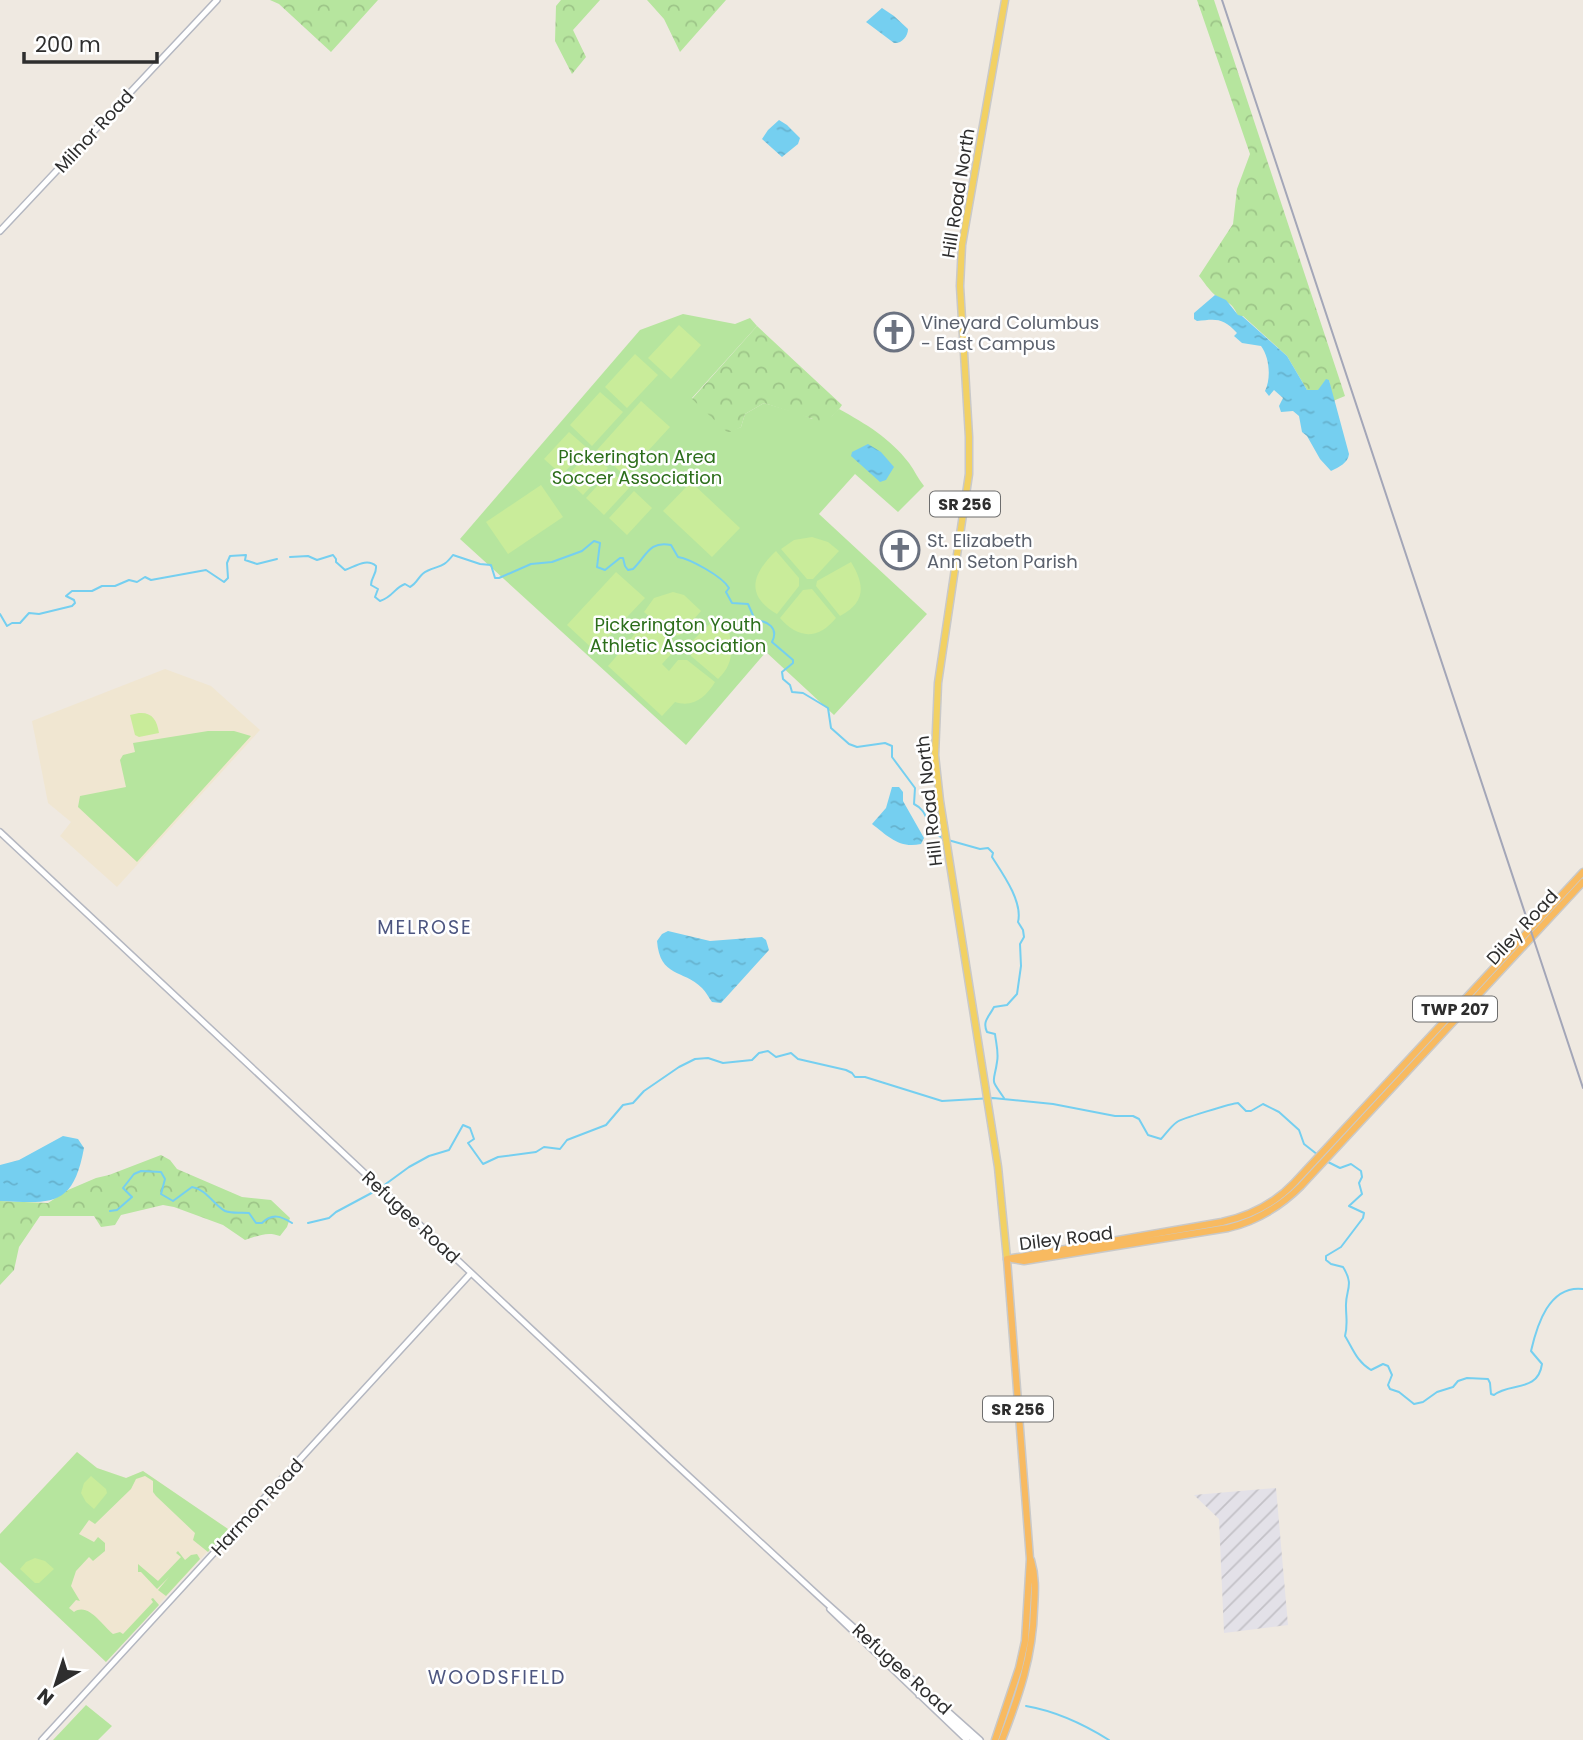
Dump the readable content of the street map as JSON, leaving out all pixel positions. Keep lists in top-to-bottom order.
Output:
{
  "streets": {
    "highway": [
      "Hill Road North",
      "SR 256",
      "Diley Road",
      "TWP 207"
    ],
    "main road": ["Milnor Road", "Refugee Road", "Harmon Road"]
  },
  "crossings": [
    ["Hill Road North", "Diley Road"],
    ["Refugee Road", "Harmon Road"]
  ],
  "districts": ["MELROSE", "WOODSFIELD"],
  "parks": ["Pickerington Area Soccer Association", "Pickerington Youth Athletic Association"],
  "places": {
    "church": ["Vineyard Columbus - East Campus", "St. Elizabeth Ann Seton Parish"]
  },
  "scale_bar": "200 m",
  "north": "bottom left"
}
